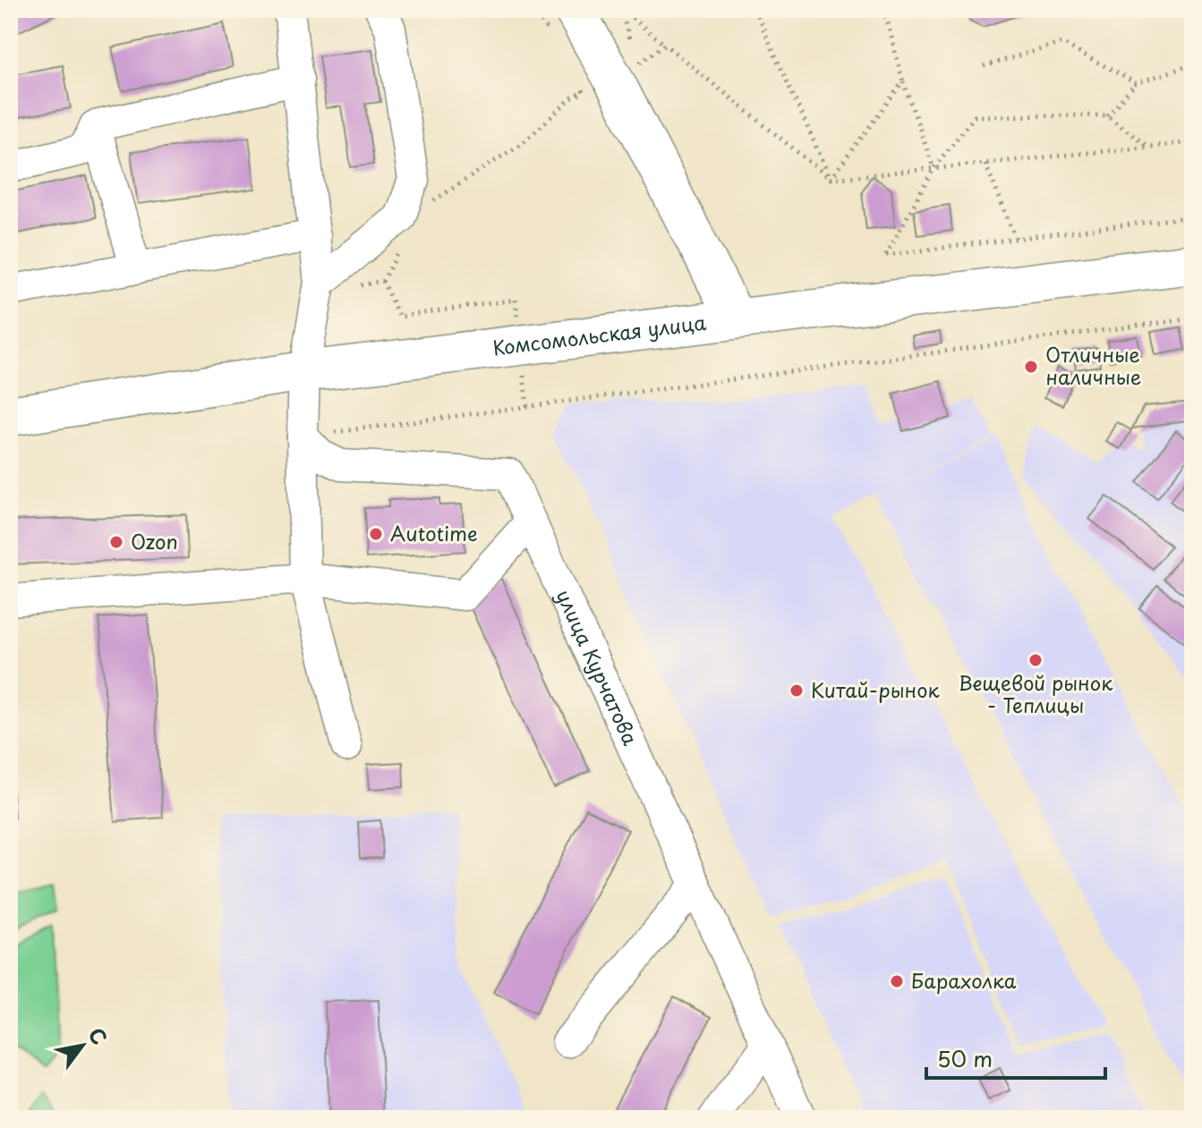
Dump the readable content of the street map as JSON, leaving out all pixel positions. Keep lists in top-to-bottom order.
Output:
{
  "streets": {
    "main road": ["Комсомольская улица"],
    "street": ["улица Курчатова"]
  },
  "places": [
    "Отличные наличные",
    "Autotime",
    "Ozon",
    "Вещевой рынок - Теплицы",
    "Китай-рынок",
    "Барахолка"
  ],
  "scale_bar": "50 m",
  "north": "top right"
}
